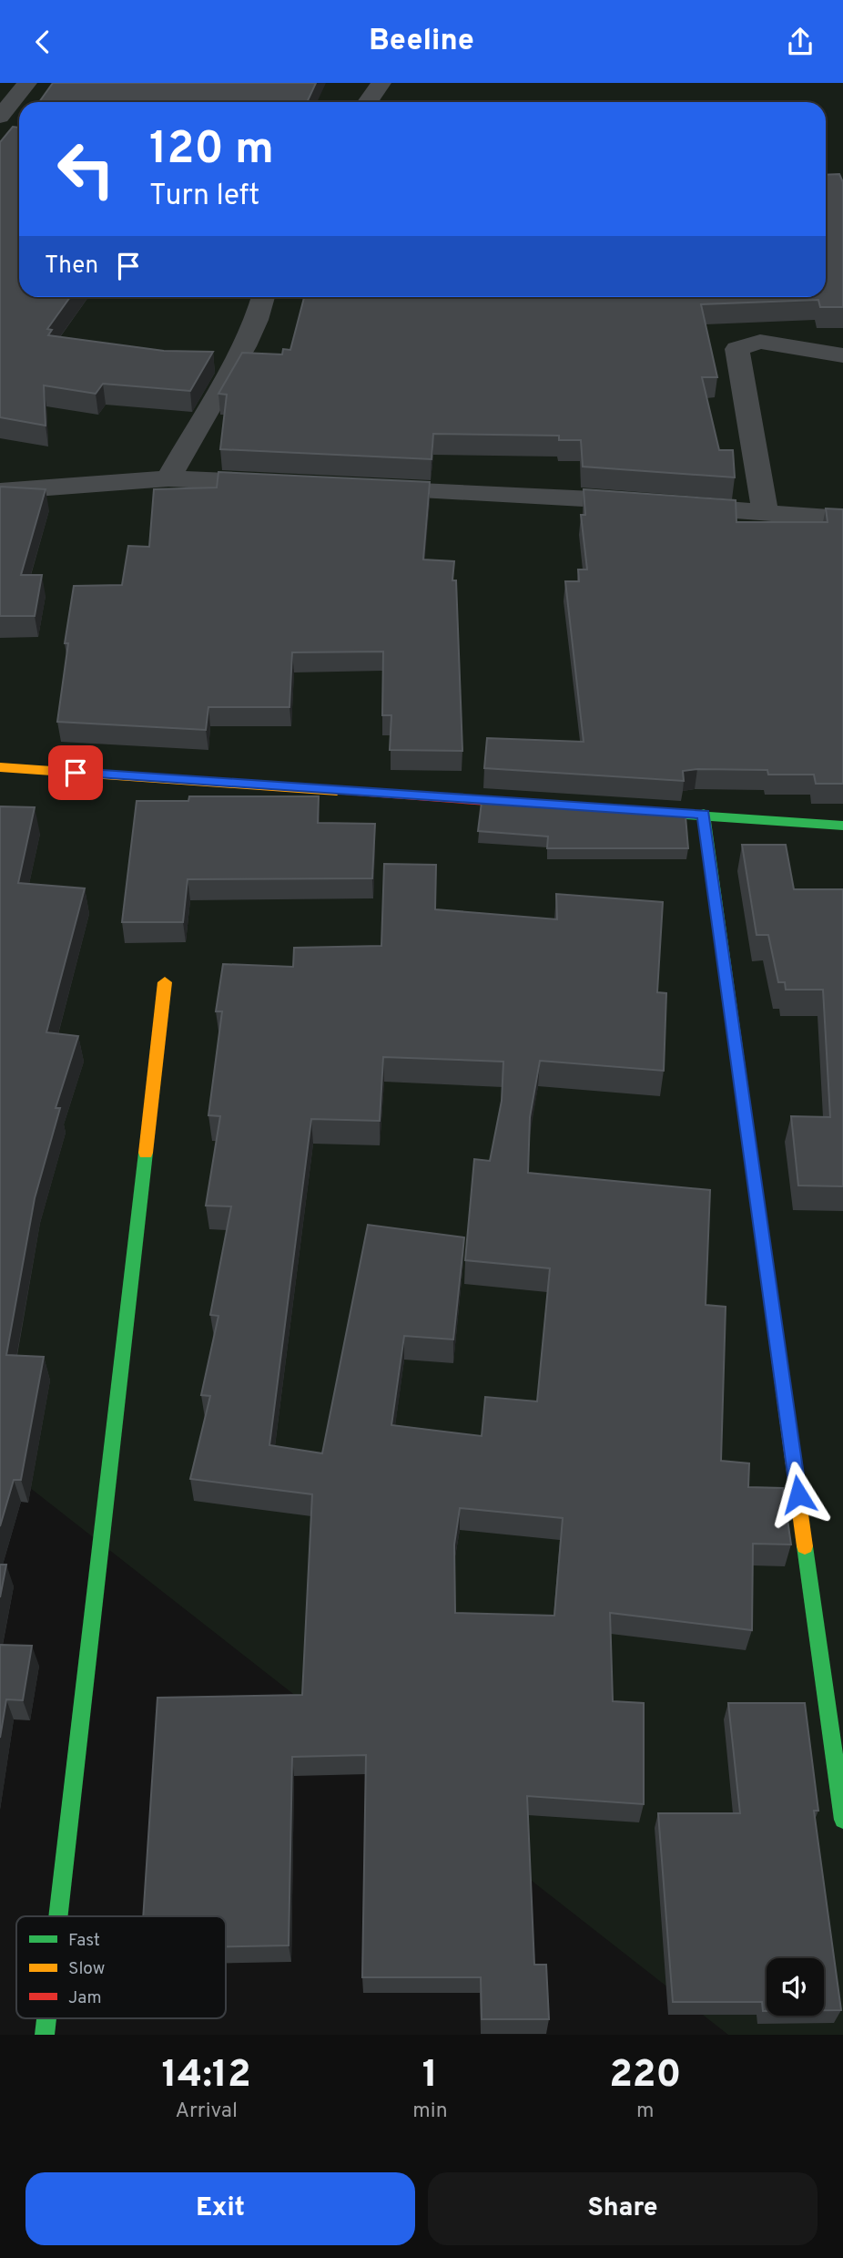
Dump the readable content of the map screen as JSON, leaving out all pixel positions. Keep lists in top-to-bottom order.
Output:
{
  "legend": ["Fast", "Slow", "Jam"],
  "page": {
    "header": "Beeline",
    "turn": ["120 m", "Turn left"],
    "then": "Then",
    "eta": [
      "14:12",
      "Arrival",
      "1",
      "min",
      "220",
      "m"
    ],
    "buttons": ["Exit", "Share"]
  }
}
